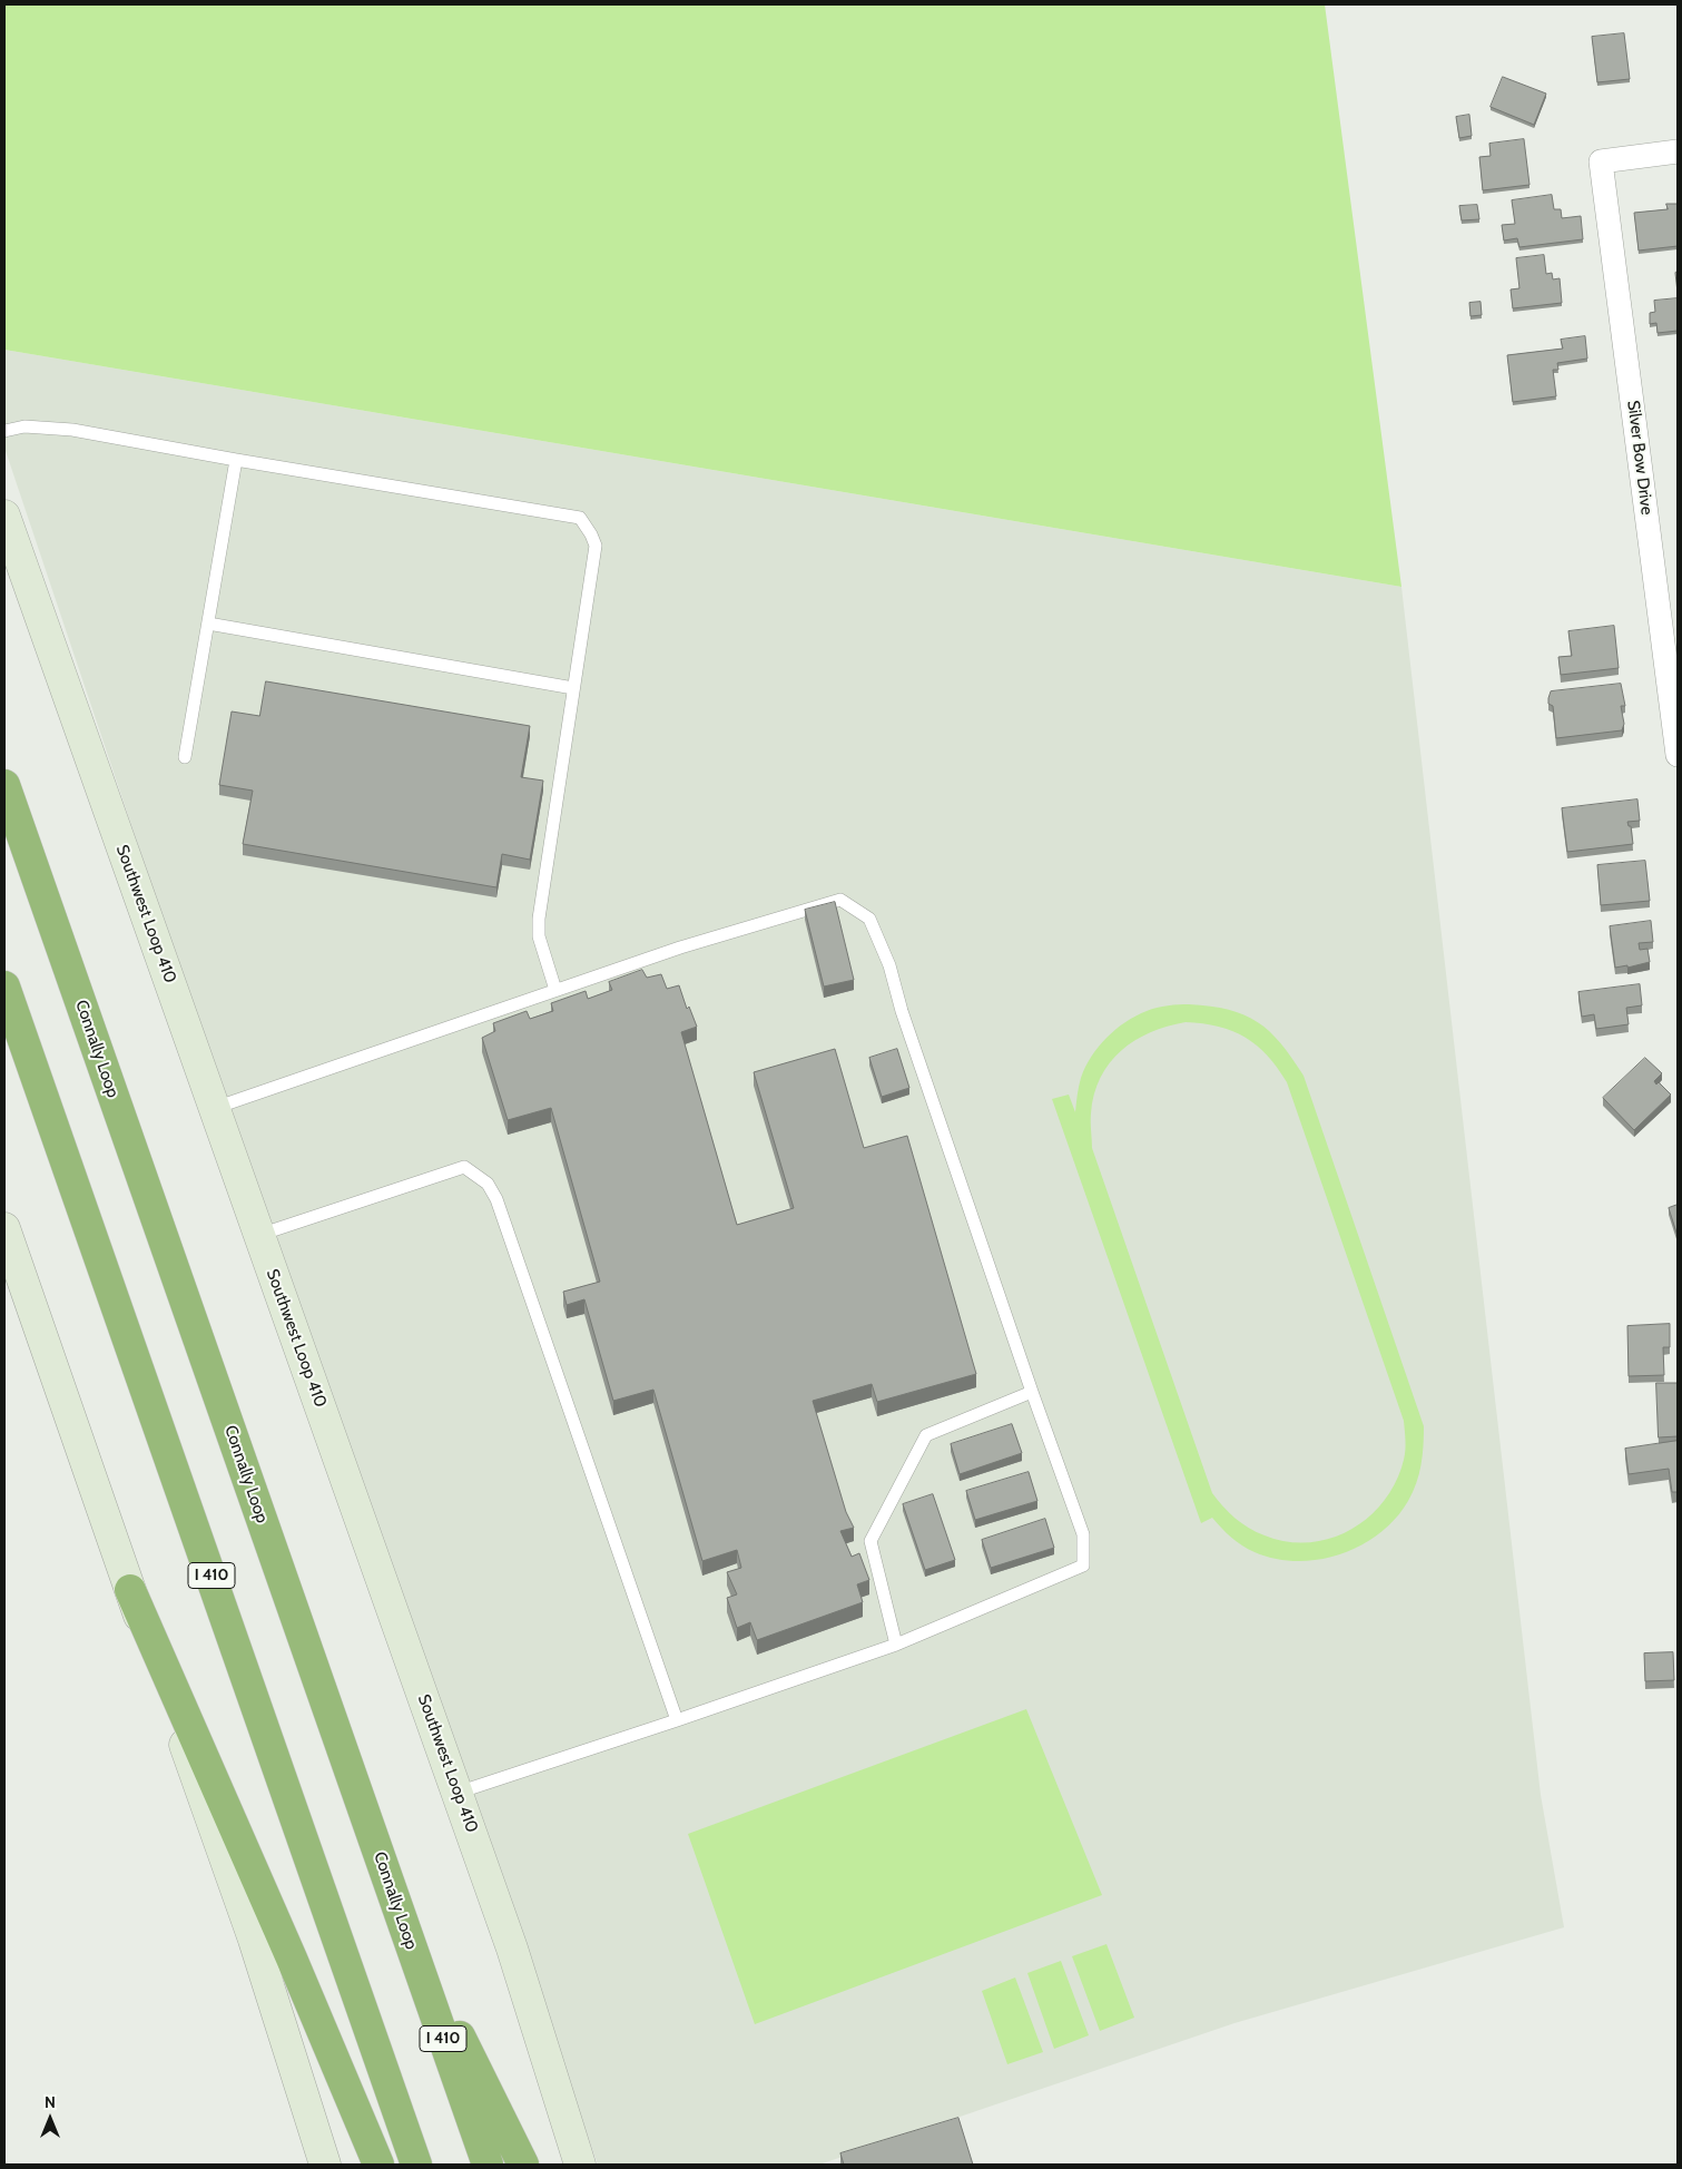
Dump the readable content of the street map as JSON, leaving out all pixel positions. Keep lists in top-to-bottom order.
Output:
{
  "streets": {
    "highway": ["Connally Loop", "I 410"],
    "main road": ["Southwest Loop 410"],
    "street": ["Silver Bow Drive"]
  },
  "north": "top"
}
